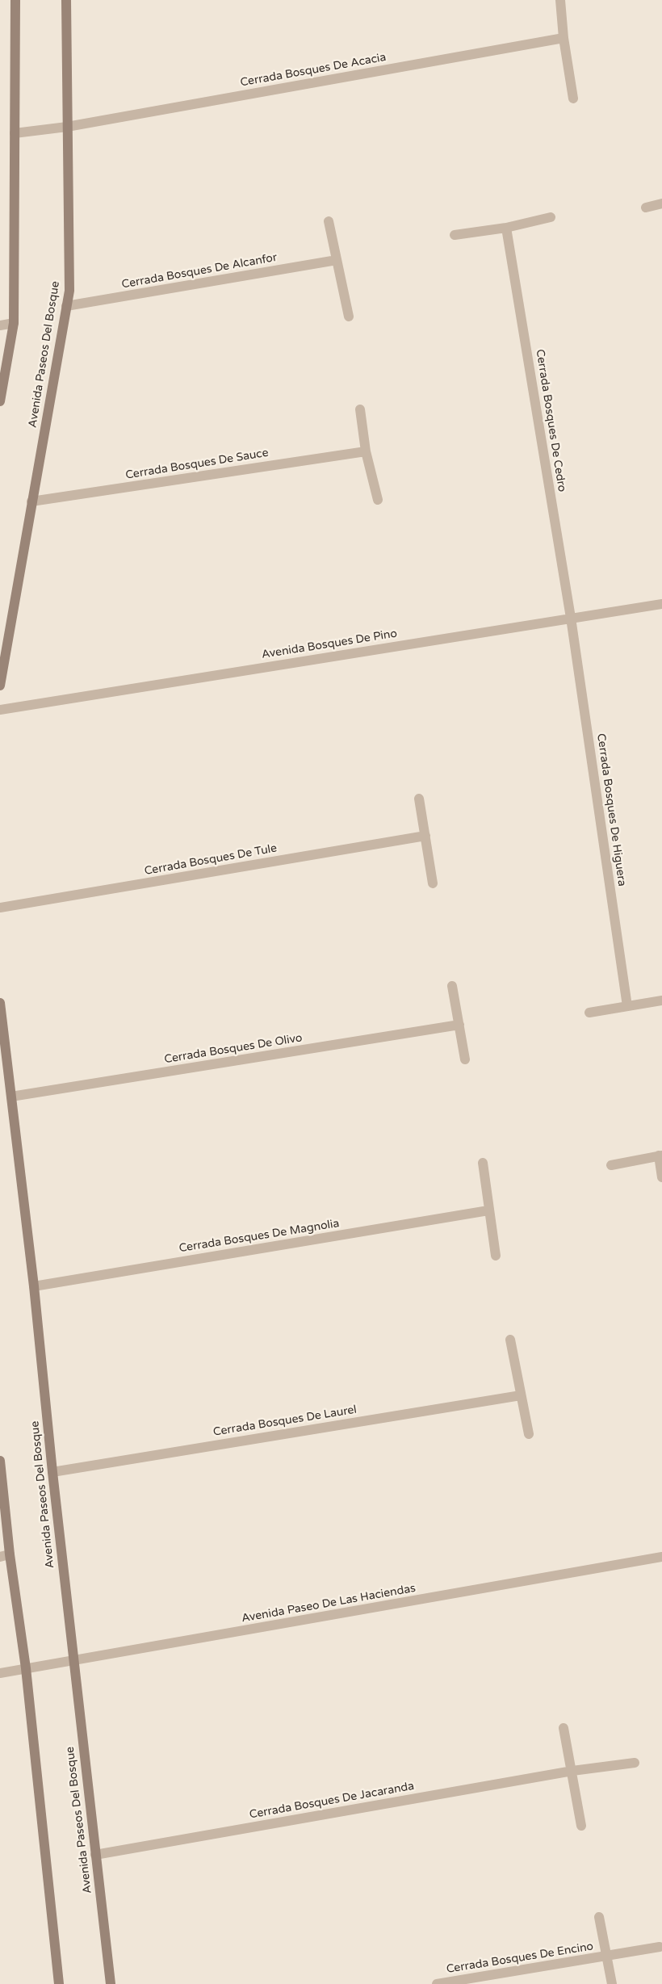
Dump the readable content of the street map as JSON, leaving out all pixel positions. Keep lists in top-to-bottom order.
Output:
{
  "streets": {
    "main road": ["Avenida Paseos Del Bosque"],
    "street": [
      "Cerrada Bosques De Acacia",
      "Cerrada Bosques De Alcanfor",
      "Cerrada Bosques De Cedro",
      "Cerrada Bosques De Sauce",
      "Avenida Bosques De Pino",
      "Cerrada Bosques De Higuera",
      "Cerrada Bosques De Tule",
      "Cerrada Bosques De Olivo",
      "Cerrada Bosques De Magnolia",
      "Cerrada Bosques De Laurel",
      "Avenida Paseo De Las Haciendas",
      "Cerrada Bosques De Jacaranda",
      "Cerrada Bosques De Encino"
    ]
  },
  "crossings": [
    ["Cerrada Bosques De Acacia", "Avenida Paseos Del Bosque"],
    ["Cerrada Bosques De Alcanfor", "Avenida Paseos Del Bosque"],
    ["Avenida Paseos Del Bosque", "Cerrada Bosques De Sauce"],
    ["Avenida Paseos Del Bosque", "Cerrada Bosques De Olivo"],
    ["Avenida Paseos Del Bosque", "Cerrada Bosques De Magnolia"],
    ["Avenida Paseos Del Bosque", "Cerrada Bosques De Laurel"],
    ["Avenida Paseos Del Bosque", "Avenida Paseo De Las Haciendas"],
    ["Avenida Paseos Del Bosque", "Cerrada Bosques De Jacaranda"],
    ["Cerrada Bosques De Cedro", "Avenida Bosques De Pino"],
    ["Cerrada Bosques De Cedro", "Cerrada Bosques De Higuera"],
    ["Avenida Bosques De Pino", "Cerrada Bosques De Higuera"]
  ]
}
